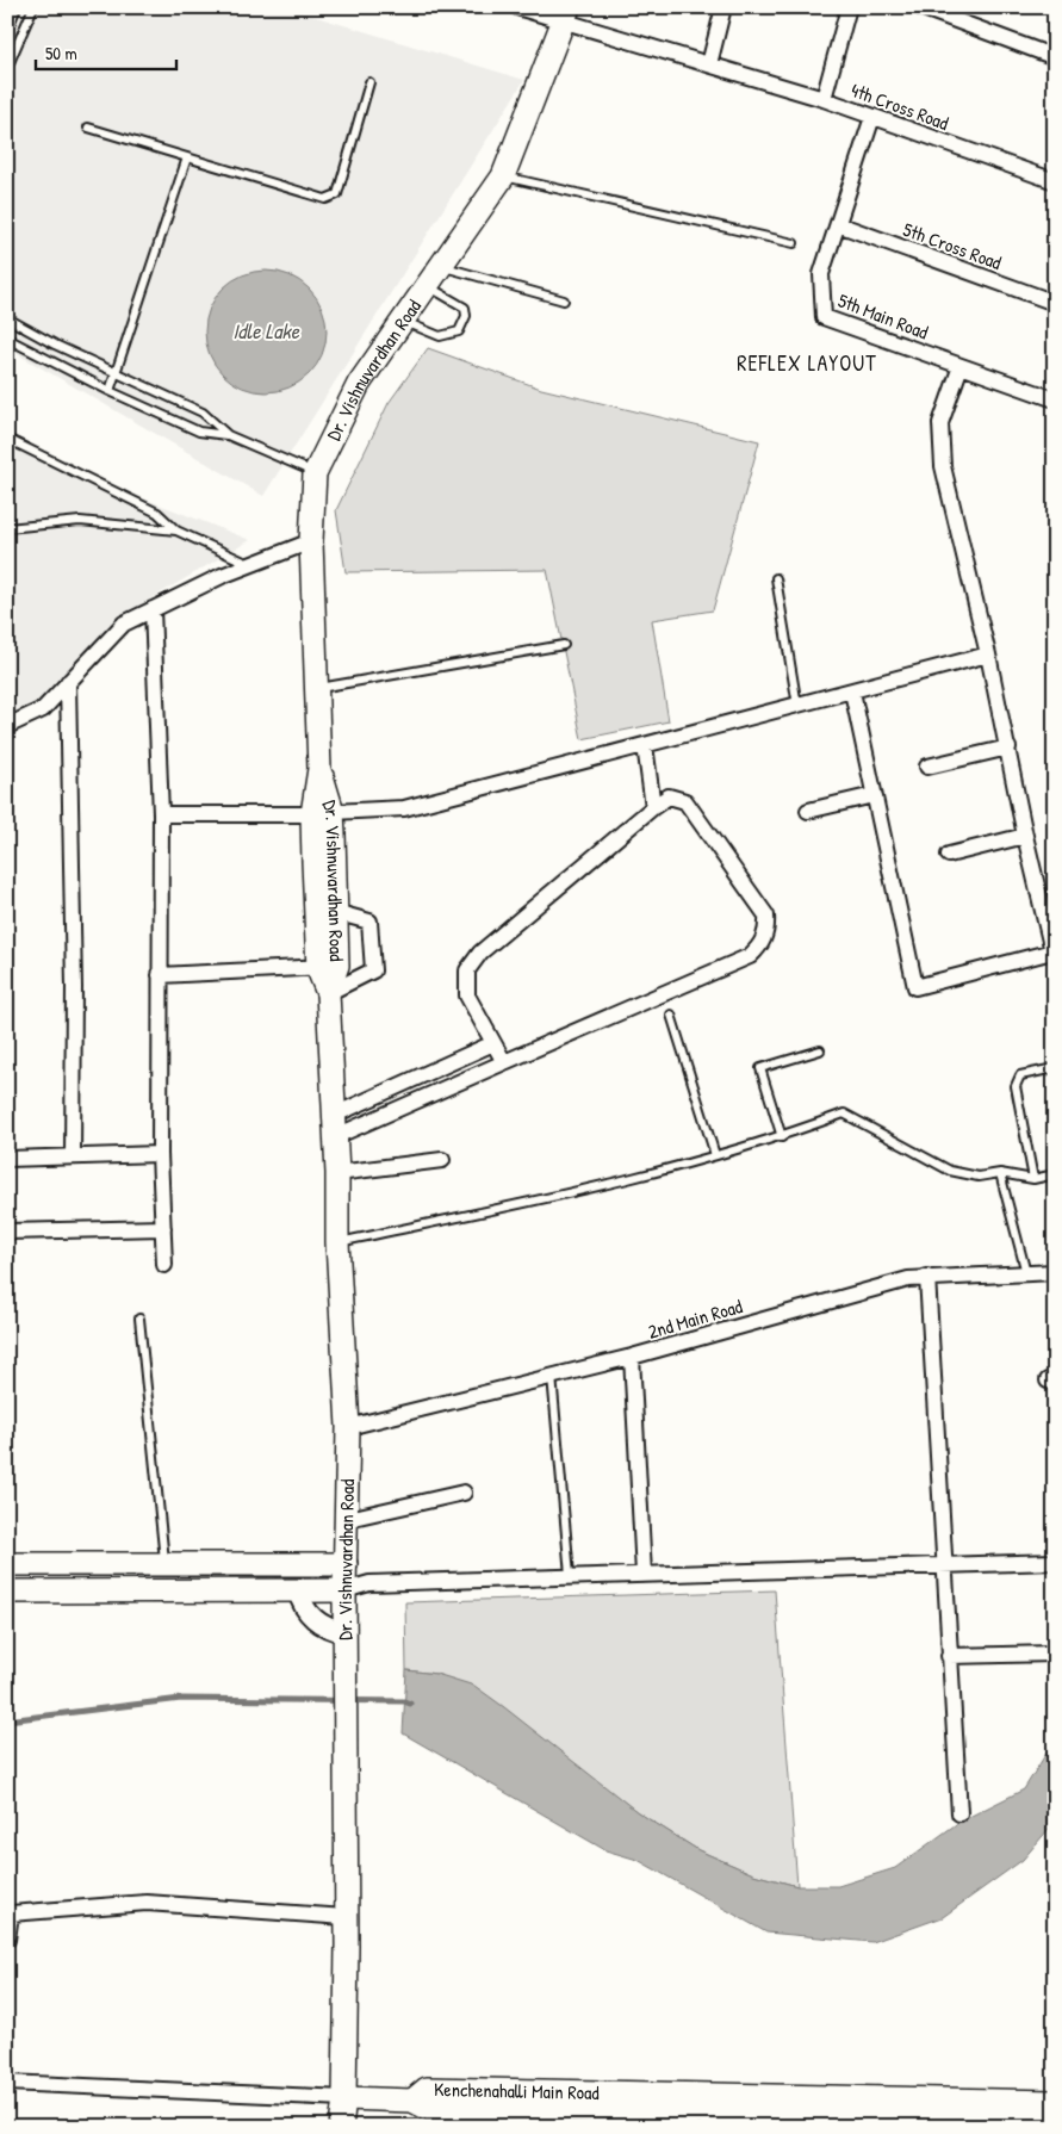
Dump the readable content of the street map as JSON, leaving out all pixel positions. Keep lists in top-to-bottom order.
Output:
{
  "streets": {
    "main road": ["Dr. Vishnuvardhan Road", "Kenchenahalli Main Road"],
    "street": [
      "4th Cross Road",
      "5th Cross Road",
      "5th Main Road",
      "2nd Main Road"
    ]
  },
  "crossings": [
    ["4th Cross Road", "5th Main Road"],
    ["5th Cross Road", "5th Main Road"],
    ["Dr. Vishnuvardhan Road", "2nd Main Road"]
  ],
  "districts": ["REFLEX LAYOUT"],
  "water": ["Idle Lake"],
  "scale_bar": "50 m"
}
